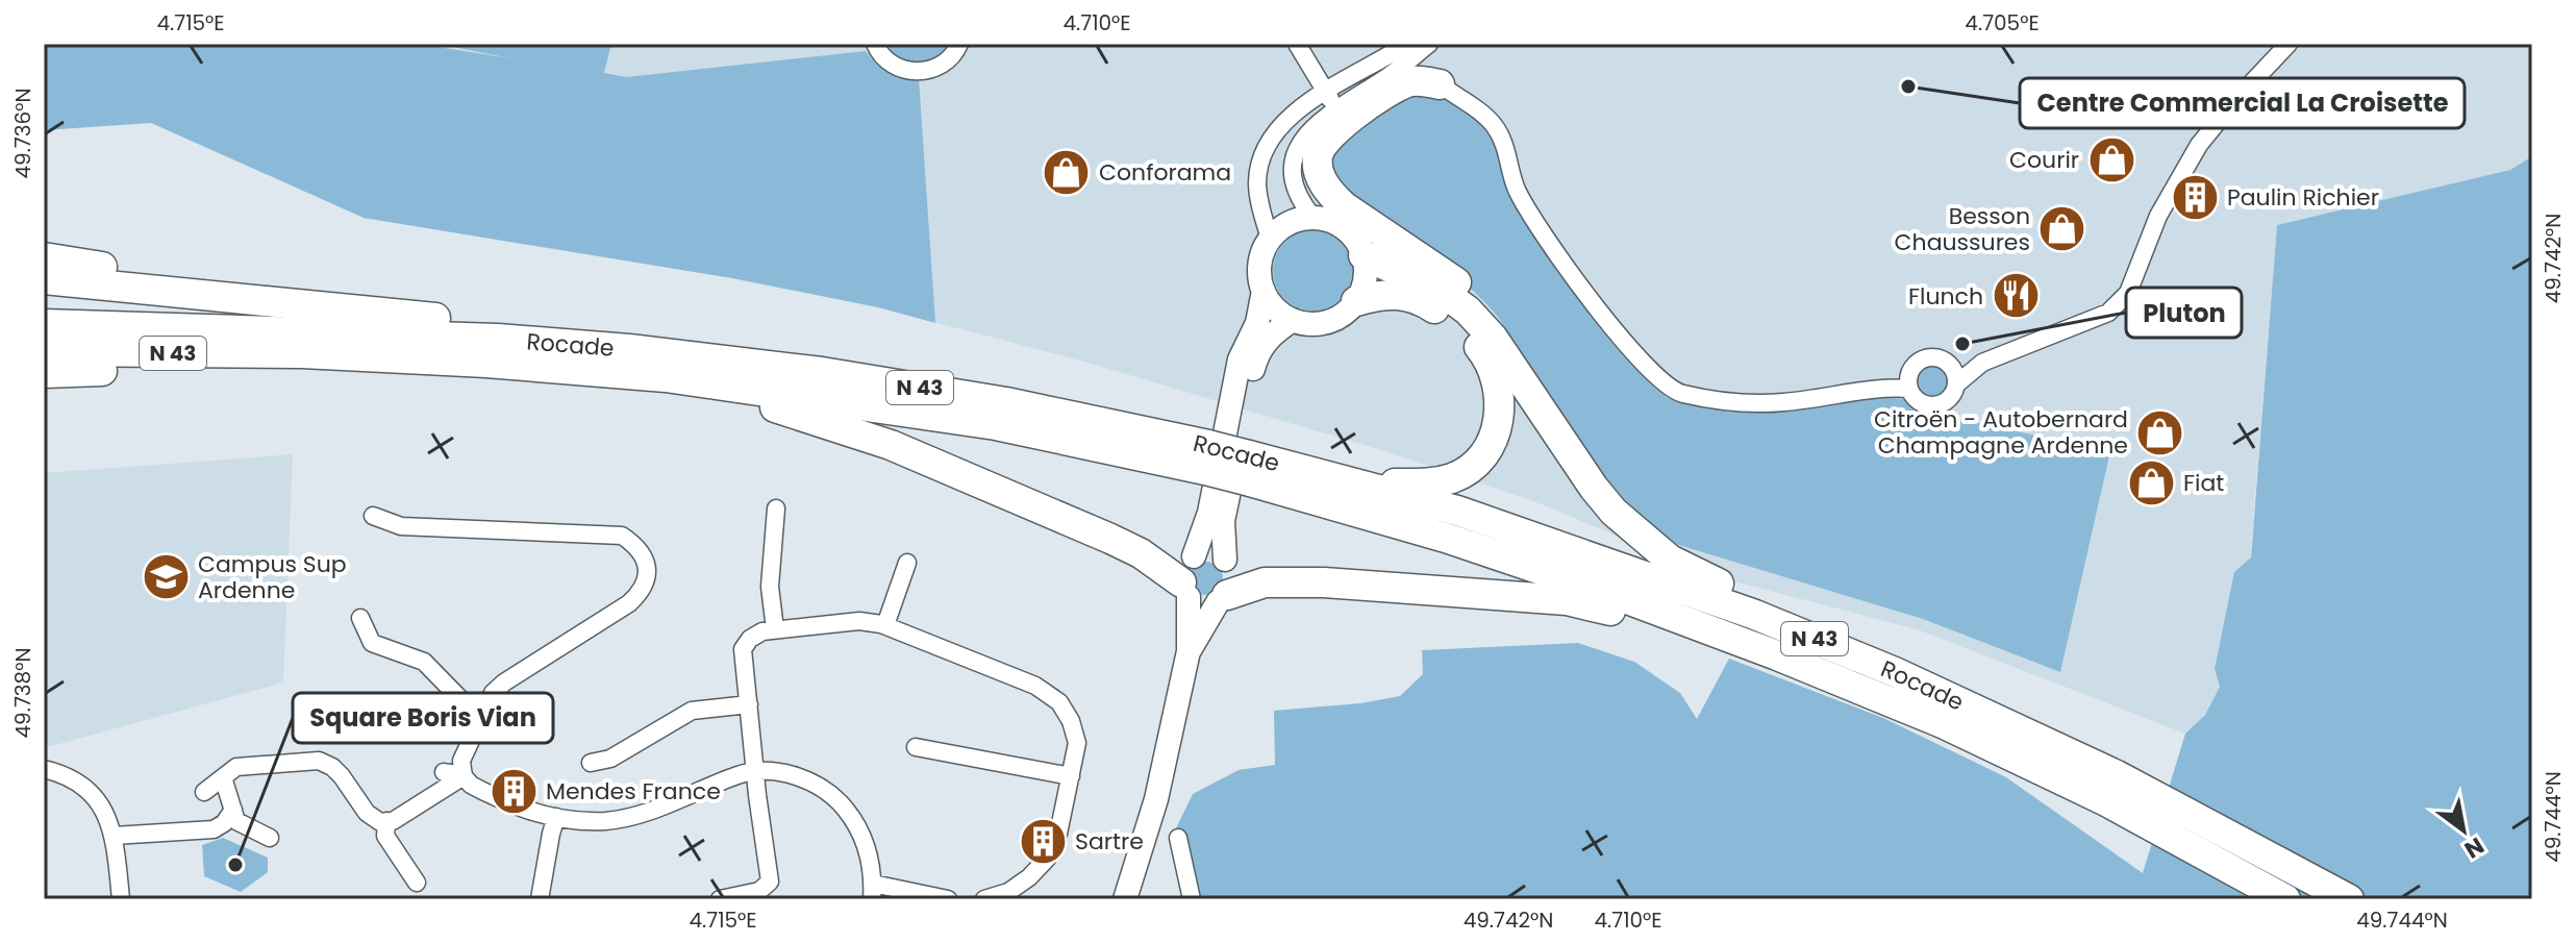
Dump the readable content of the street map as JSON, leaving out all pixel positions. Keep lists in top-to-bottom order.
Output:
{
  "streets": {
    "highway": ["Rocade", "N 43"]
  },
  "crossings": [
    ["Rocade", "N 43"]
  ],
  "places": {
    "other": ["Centre Commercial La Croisette", "Pluton", "Square Boris Vian"],
    "shop": [
      "Courir",
      "Conforama",
      "Besson Chaussures",
      "Citroën - Autobernard Champagne Ardenne",
      "Fiat"
    ],
    "building": ["Paulin Richier", "Mendes France", "Sartre"],
    "restaurant": ["Flunch"],
    "school or university": ["Campus Sup Ardenne"]
  },
  "north": "bottom right",
  "coordinates": [
    "4.715°E",
    "4.710°E",
    "4.705°E",
    "49.736°N",
    "49.742°N",
    "49.738°N",
    "49.744°N"
  ]
}
